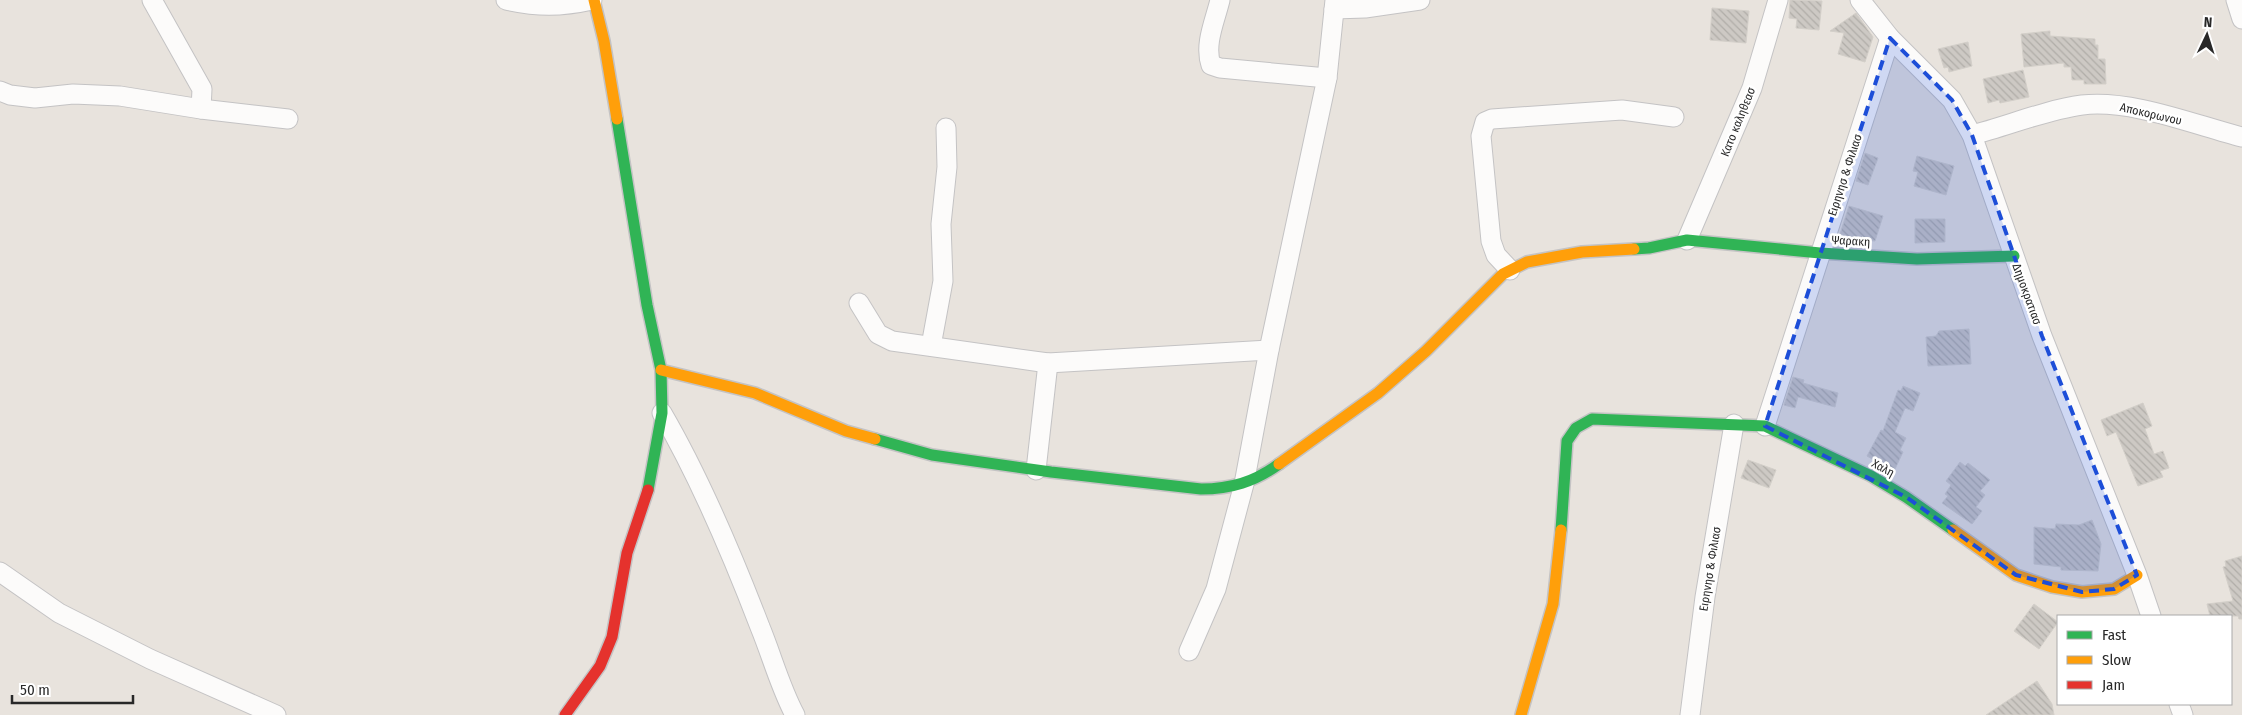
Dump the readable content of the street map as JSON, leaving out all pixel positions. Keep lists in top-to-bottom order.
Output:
{
  "streets": {
    "street": [
      "Αποκορωνου",
      "Κατο καληθεασ",
      "Ειρηνησ & Φιλιασ",
      "Ψαρακη",
      "Δημοκρατιασ",
      "Χαλη"
    ]
  },
  "crossings": [
    ["Αποκορωνου", "Δημοκρατιασ"],
    ["Κατο καληθεασ", "Ψαρακη"],
    ["Ειρηνησ & Φιλιασ", "Ψαρακη"],
    ["Ειρηνησ & Φιλιασ", "Δημοκρατιασ"],
    ["Ειρηνησ & Φιλιασ", "Χαλη"],
    ["Ψαρακη", "Δημοκρατιασ"],
    ["Δημοκρατιασ", "Χαλη"]
  ],
  "legend": ["Fast", "Slow", "Jam"],
  "scale_bar": "50 m",
  "north": "top"
}
